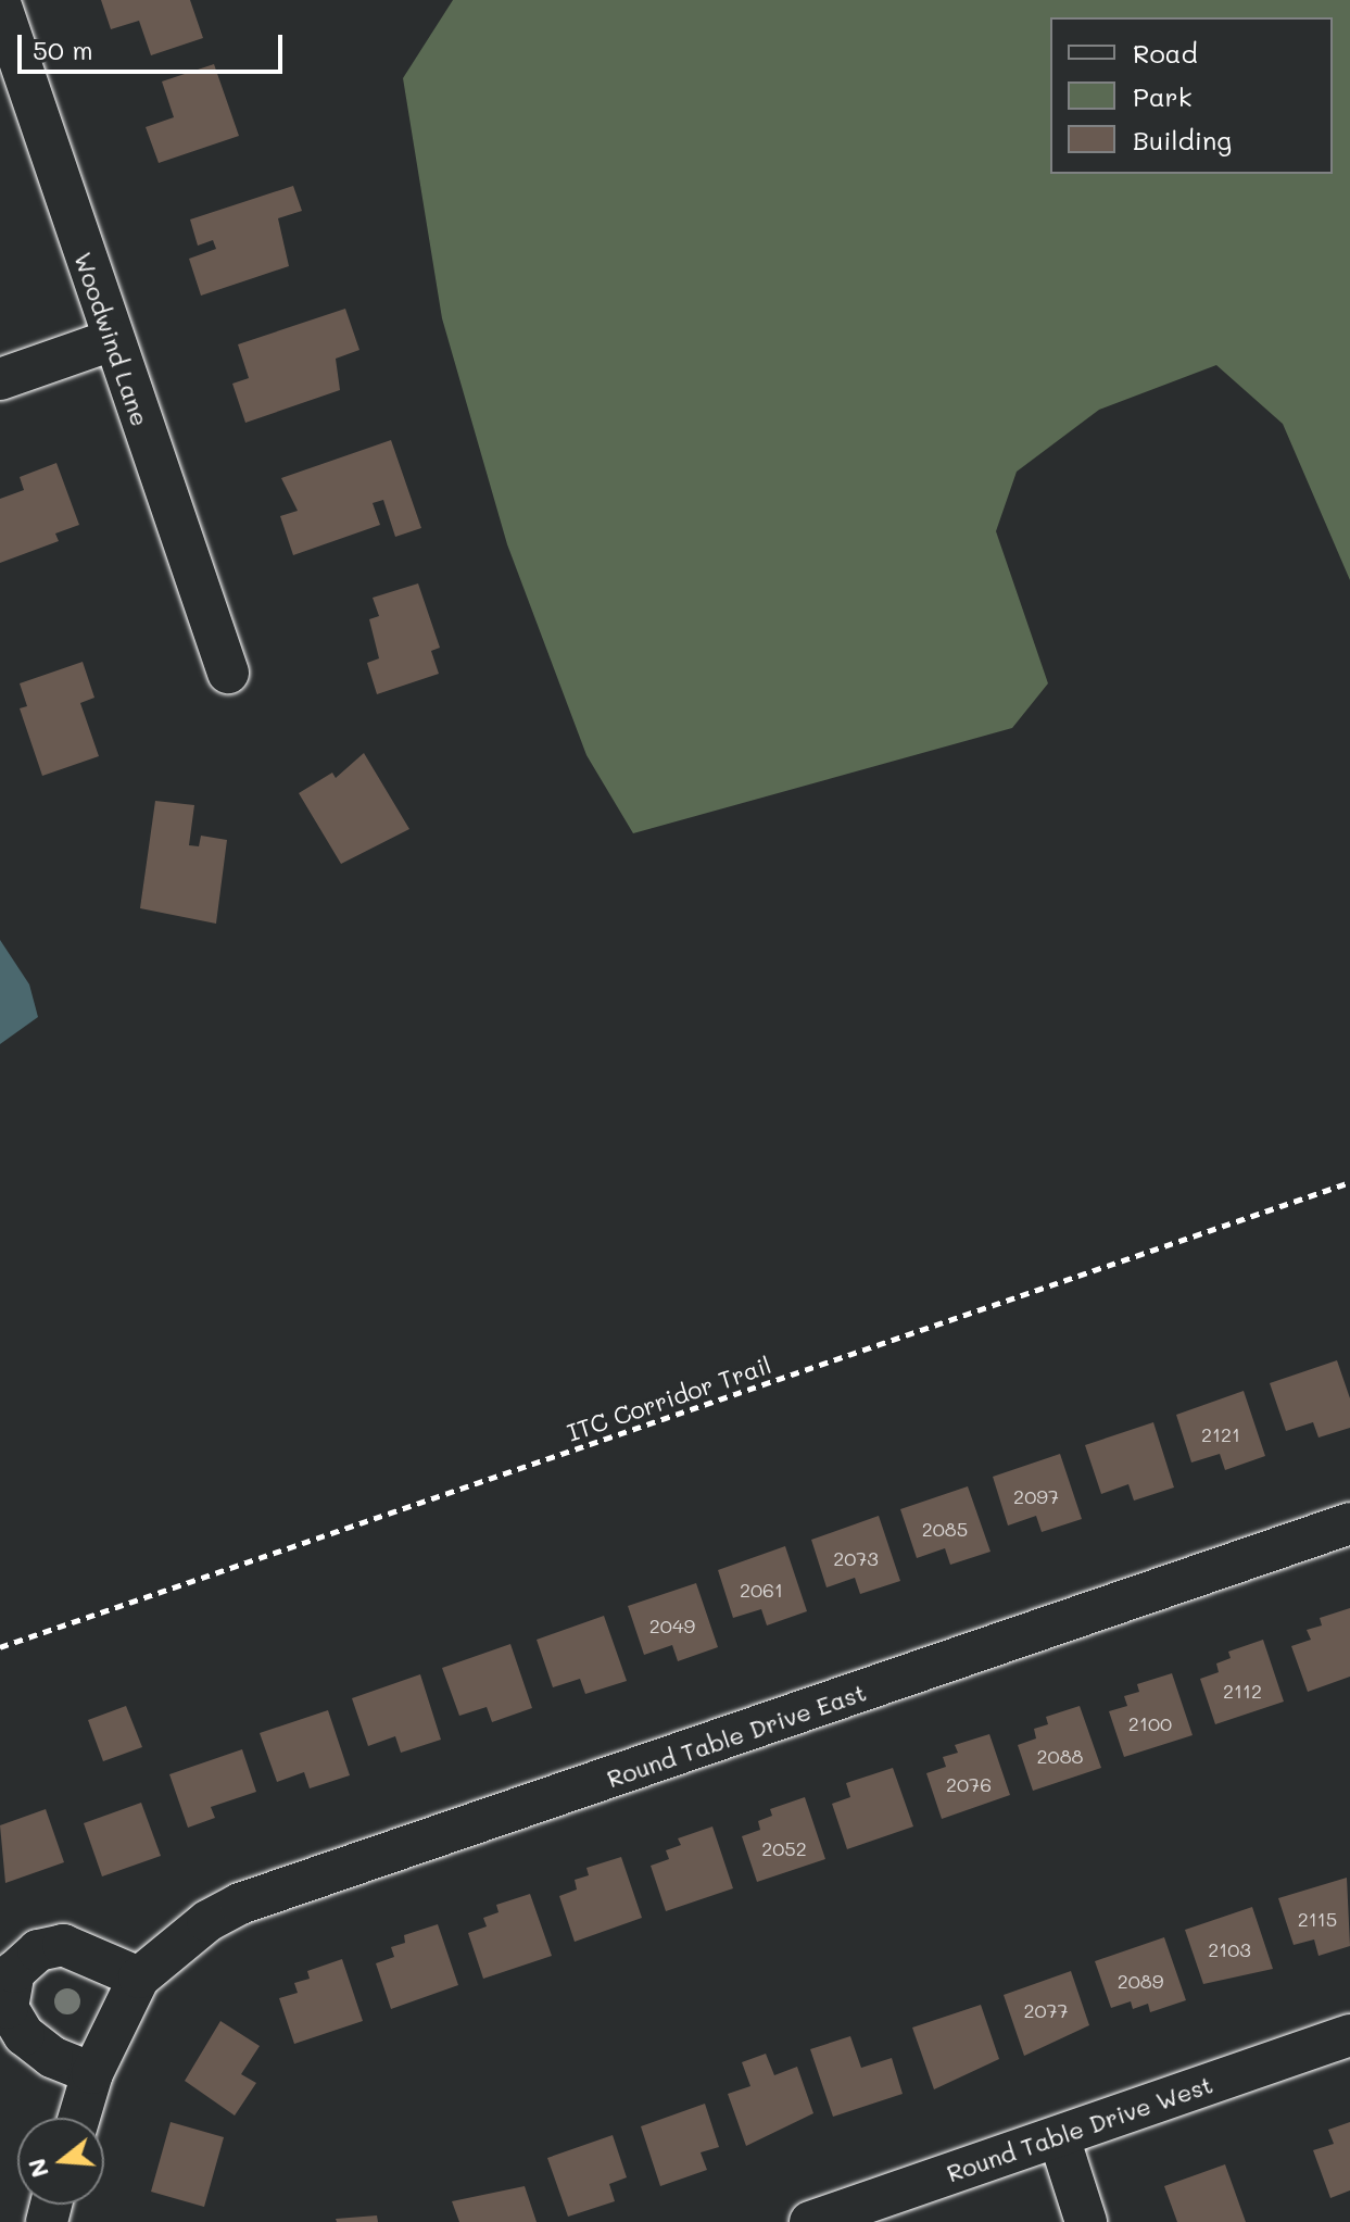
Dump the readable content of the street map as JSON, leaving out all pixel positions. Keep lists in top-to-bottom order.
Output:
{
  "streets": {
    "street": ["Woodwind Lane", "Round Table Drive East", "Round Table Drive West"],
    "path": ["ITC Corridor Trail"]
  },
  "house_numbers": [
    "2121",
    "2097",
    "2085",
    "2073",
    "2061",
    "2049",
    "2112",
    "2100",
    "2088",
    "2076",
    "2052",
    "2115",
    "2103",
    "2089",
    "2077"
  ],
  "legend": ["Road", "Park", "Building"],
  "scale_bar": "50 m",
  "north": "left"
}
